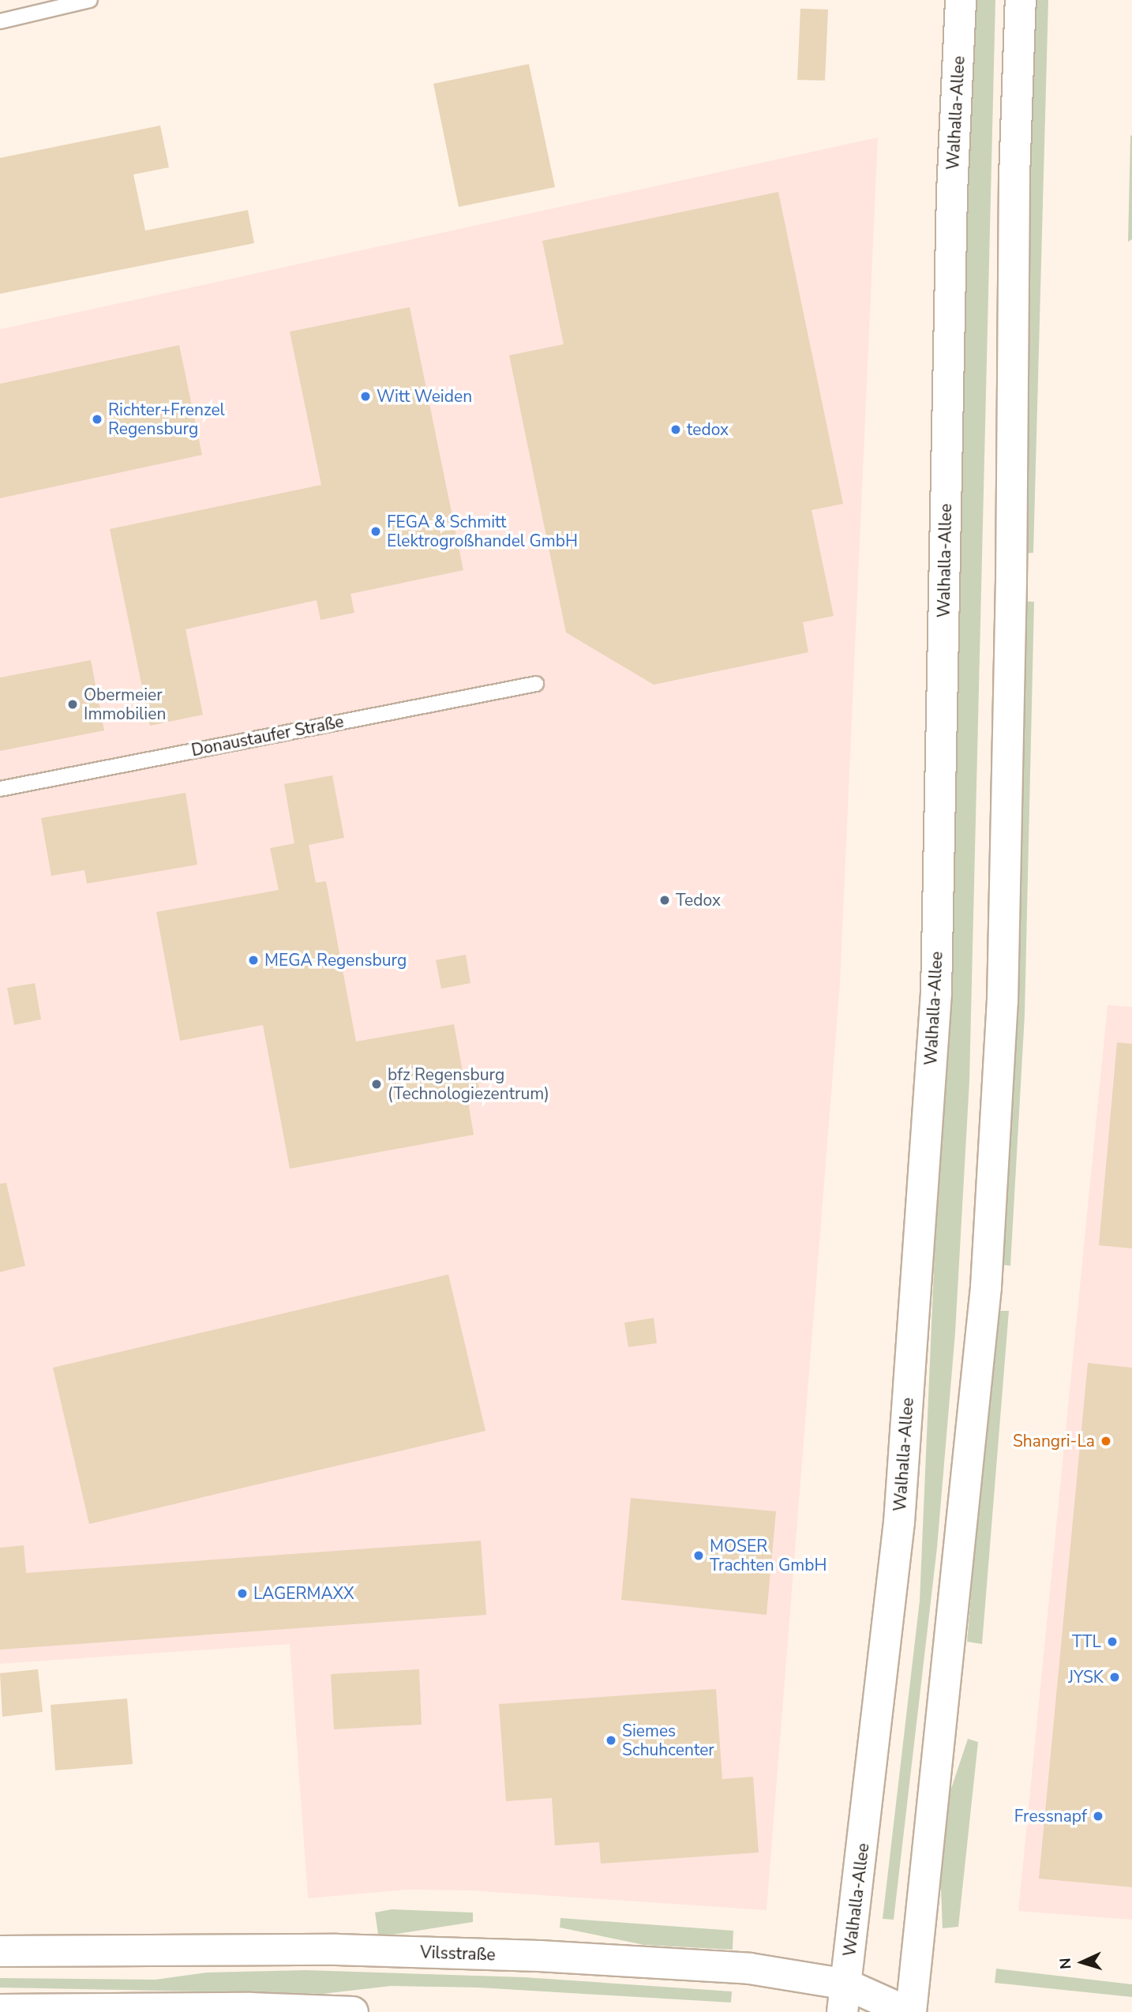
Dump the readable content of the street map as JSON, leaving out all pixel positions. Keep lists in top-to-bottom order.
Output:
{
  "streets": {
    "main road": ["Walhalla-Allee", "Vilsstraße"],
    "lane": ["Donaustaufer Straße"]
  },
  "crossings": [
    ["Walhalla-Allee", "Vilsstraße"]
  ],
  "places": [
    "Witt Weiden",
    "Richter+Frenzel Regensburg",
    "tedox",
    "FEGA & Schmitt Elektrogroßhandel GmbH",
    "Obermeier Immobilien",
    "Tedox",
    "MEGA Regensburg",
    "bfz Regensburg (Technologiezentrum)",
    "Shangri-La",
    "MOSER Trachten GmbH",
    "LAGERMAXX",
    "TTL",
    "JYSK",
    "Siemes Schuhcenter",
    "Fressnapf"
  ],
  "north": "left"
}
